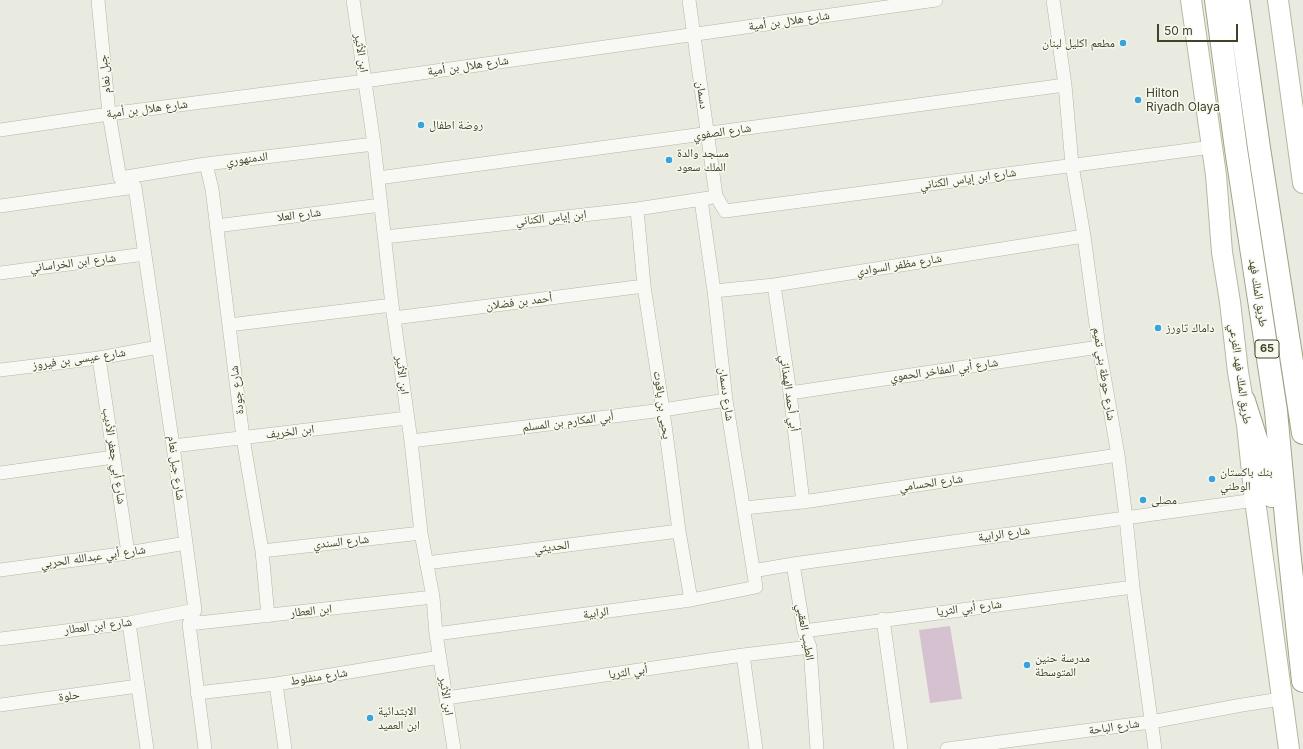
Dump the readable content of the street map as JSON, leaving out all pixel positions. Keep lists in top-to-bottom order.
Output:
{
  "streets": {
    "highway": ["طريق الملك فهد", "65"],
    "main road": ["طريق الملك فهد الفرعي"],
    "street": [
      "شارع هلال بن أمية",
      "ابن الأثير",
      "جبل نعام",
      "دسمان",
      "شارع الصفوي",
      "الدمنهوري",
      "شارع ابن إياس الكناني",
      "شارع العلا",
      "ابن إياس الكناني",
      "شارع ابن الخراساني",
      "شارع مظفر السوادي",
      "أحمد بن فضلان",
      "شارع عيسى بن فيروز",
      "شارع أبي المفاخر الحموي",
      "شارع حوطة بني تميم",
      "شارع جودة",
      "أبي أحمد الهمذاني",
      "شارع دسمان",
      "يحيى بن ياقوت",
      "أبي المكارم بن المسلم",
      "ابن الخريف",
      "شارع أبي جعفر الأديب",
      "شارع جبل نعام",
      "شارع الحسامي",
      "شارع الرابية",
      "شارع السندي",
      "الحديثي",
      "شارع أبي عبدالله الحربي",
      "شارع أبي الثريا",
      "ابن العطار",
      "الرابية",
      "شارع ابن العطار",
      "الطيب العقبي",
      "أبي الثريا",
      "شارع منفلوط",
      "حلوة",
      "شارع الباحة"
    ]
  },
  "crossings": [
    ["شارع هلال بن أمية", "ابن الأثير"],
    ["شارع هلال بن أمية", "جبل نعام"],
    ["شارع هلال بن أمية", "دسمان"],
    ["ابن الأثير", "شارع الصفوي"],
    ["ابن الأثير", "الدمنهوري"],
    ["ابن الأثير", "شارع العلا"],
    ["ابن الأثير", "ابن إياس الكناني"],
    ["ابن الأثير", "أحمد بن فضلان"],
    ["ابن الأثير", "أبي المكارم بن المسلم"],
    ["ابن الأثير", "ابن الخريف"],
    ["ابن الأثير", "شارع السندي"],
    ["ابن الأثير", "الحديثي"],
    ["ابن الأثير", "ابن العطار"],
    ["ابن الأثير", "الرابية"],
    ["ابن الأثير", "أبي الثريا"],
    ["ابن الأثير", "شارع منفلوط"],
    ["جبل نعام", "الدمنهوري"],
    ["دسمان", "شارع الصفوي"],
    ["دسمان", "شارع ابن إياس الكناني"],
    ["دسمان", "ابن إياس الكناني"],
    ["شارع الصفوي", "شارع حوطة بني تميم"],
    ["الدمنهوري", "شارع جودة"],
    ["شارع ابن إياس الكناني", "شارع حوطة بني تميم"],
    ["شارع ابن إياس الكناني", "طريق الملك فهد الفرعي"],
    ["شارع العلا", "شارع جودة"],
    ["ابن إياس الكناني", "شارع دسمان"],
    ["ابن إياس الكناني", "يحيى بن ياقوت"],
    ["شارع ابن الخراساني", "شارع جبل نعام"],
    ["شارع مظفر السوادي", "شارع حوطة بني تميم"],
    ["شارع مظفر السوادي", "أبي أحمد الهمذاني"],
    ["شارع مظفر السوادي", "شارع دسمان"],
    ["أحمد بن فضلان", "شارع جودة"],
    ["أحمد بن فضلان", "يحيى بن ياقوت"],
    ["شارع عيسى بن فيروز", "شارع أبي جعفر الأديب"],
    ["شارع عيسى بن فيروز", "شارع جبل نعام"],
    ["شارع أبي المفاخر الحموي", "شارع حوطة بني تميم"],
    ["شارع أبي المفاخر الحموي", "أبي أحمد الهمذاني"],
    ["شارع حوطة بني تميم", "شارع الحسامي"],
    ["شارع حوطة بني تميم", "شارع الرابية"],
    ["شارع حوطة بني تميم", "شارع أبي الثريا"],
    ["شارع حوطة بني تميم", "شارع الباحة"],
    ["طريق الملك فهد الفرعي", "شارع الرابية"],
    ["طريق الملك فهد الفرعي", "شارع الباحة"],
    ["شارع جودة", "ابن الخريف"],
    ["شارع جودة", "شارع السندي"],
    ["شارع جودة", "ابن العطار"],
    ["أبي أحمد الهمذاني", "شارع الحسامي"],
    ["شارع دسمان", "أبي المكارم بن المسلم"],
    ["شارع دسمان", "شارع الحسامي"],
    ["شارع دسمان", "شارع الرابية"],
    ["شارع دسمان", "الرابية"],
    ["يحيى بن ياقوت", "أبي المكارم بن المسلم"],
    ["يحيى بن ياقوت", "الحديثي"],
    ["يحيى بن ياقوت", "الرابية"],
    ["ابن الخريف", "شارع جبل نعام"],
    ["شارع أبي جعفر الأديب", "شارع أبي عبدالله الحربي"],
    ["شارع جبل نعام", "شارع أبي عبدالله الحربي"],
    ["شارع جبل نعام", "شارع ابن العطار"],
    ["شارع الرابية", "الطيب العقبي"],
    ["شارع أبي الثريا", "الطيب العقبي"],
    ["الطيب العقبي", "أبي الثريا"]
  ],
  "places": [
    "مطعم اكليل لبنان",
    "Hilton Riyadh Olaya",
    "روضة اطفال",
    "مسجد والدة الملك سعود",
    "داماك تاورز",
    "بنك باكستان الوطني",
    "مصلى",
    "مدرسة حنين المتوسطة",
    "الابتدائية ابن العميد"
  ],
  "scale_bar": "50 m"
}
